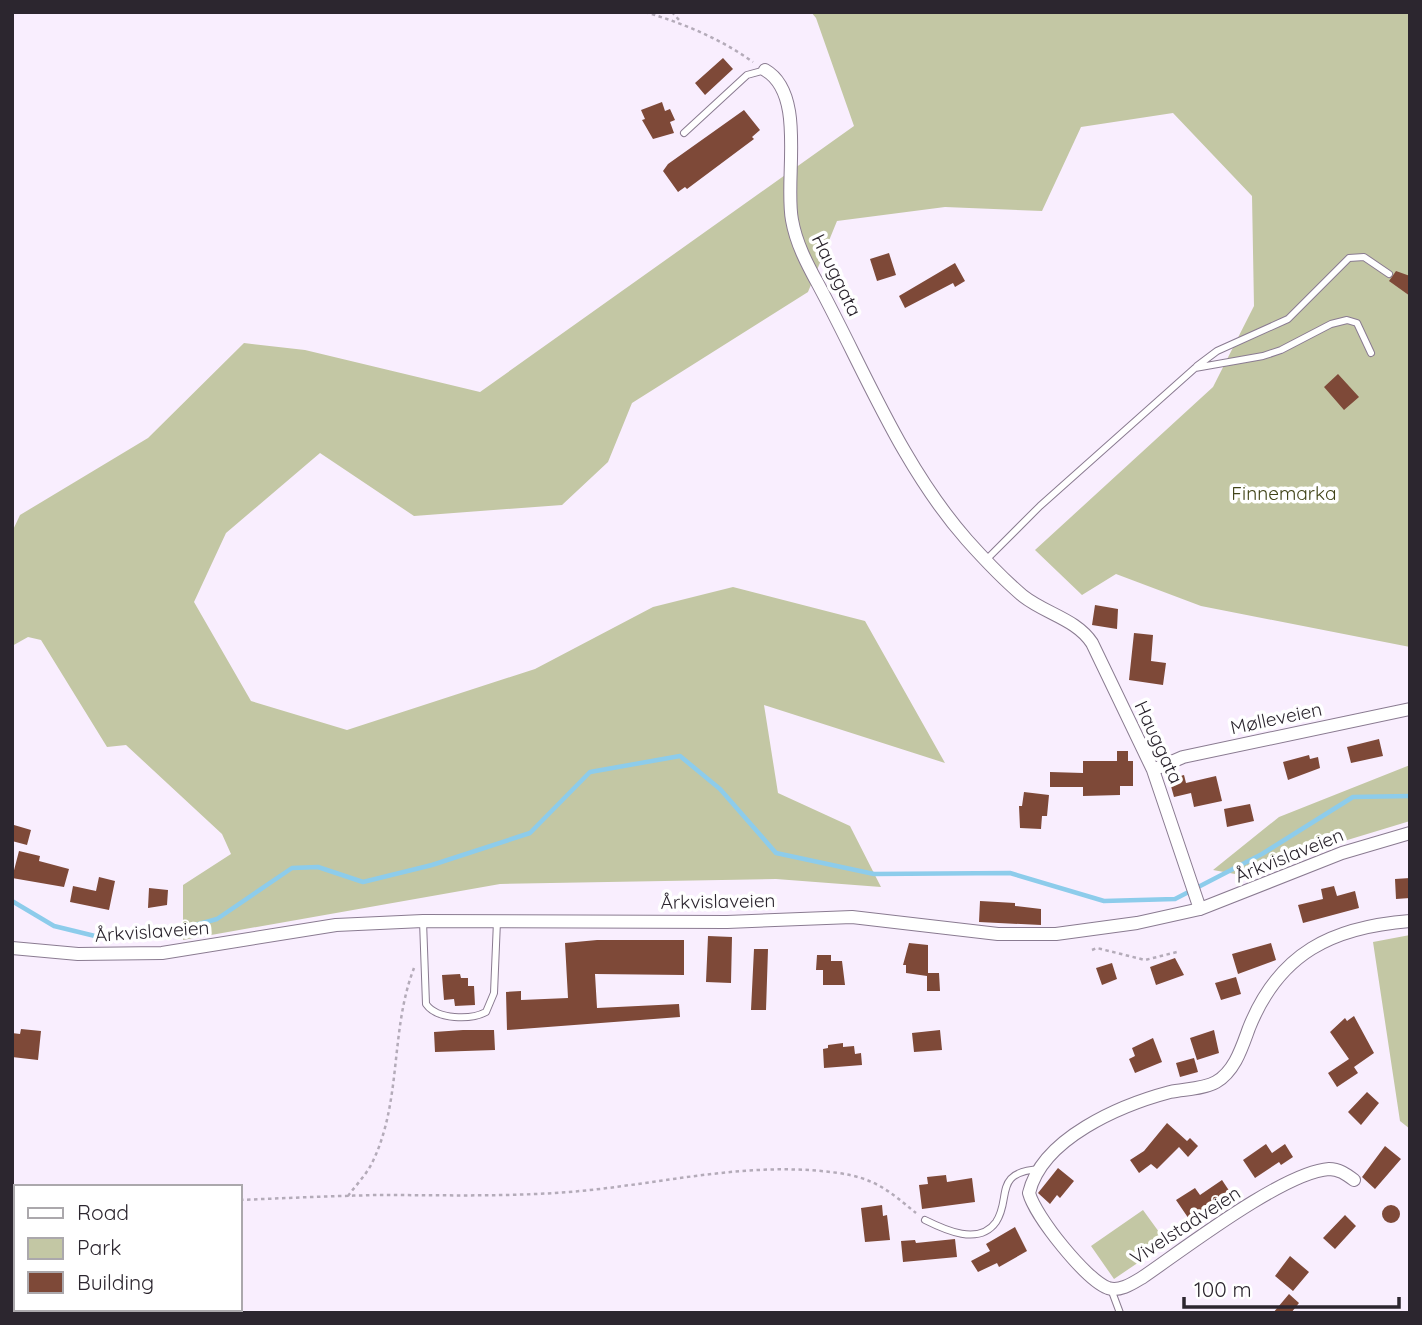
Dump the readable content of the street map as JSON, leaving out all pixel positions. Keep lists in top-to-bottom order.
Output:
{
  "streets": {
    "street": [
      "Hauggata",
      "Mølleveien",
      "Årkvislaveien",
      "Vivelstadveien"
    ]
  },
  "crossings": [
    ["Hauggata", "Mølleveien"],
    ["Hauggata", "Årkvislaveien"]
  ],
  "parks": ["Finnemarka"],
  "legend": ["Road", "Park", "Building"],
  "scale_bar": "100 m"
}
